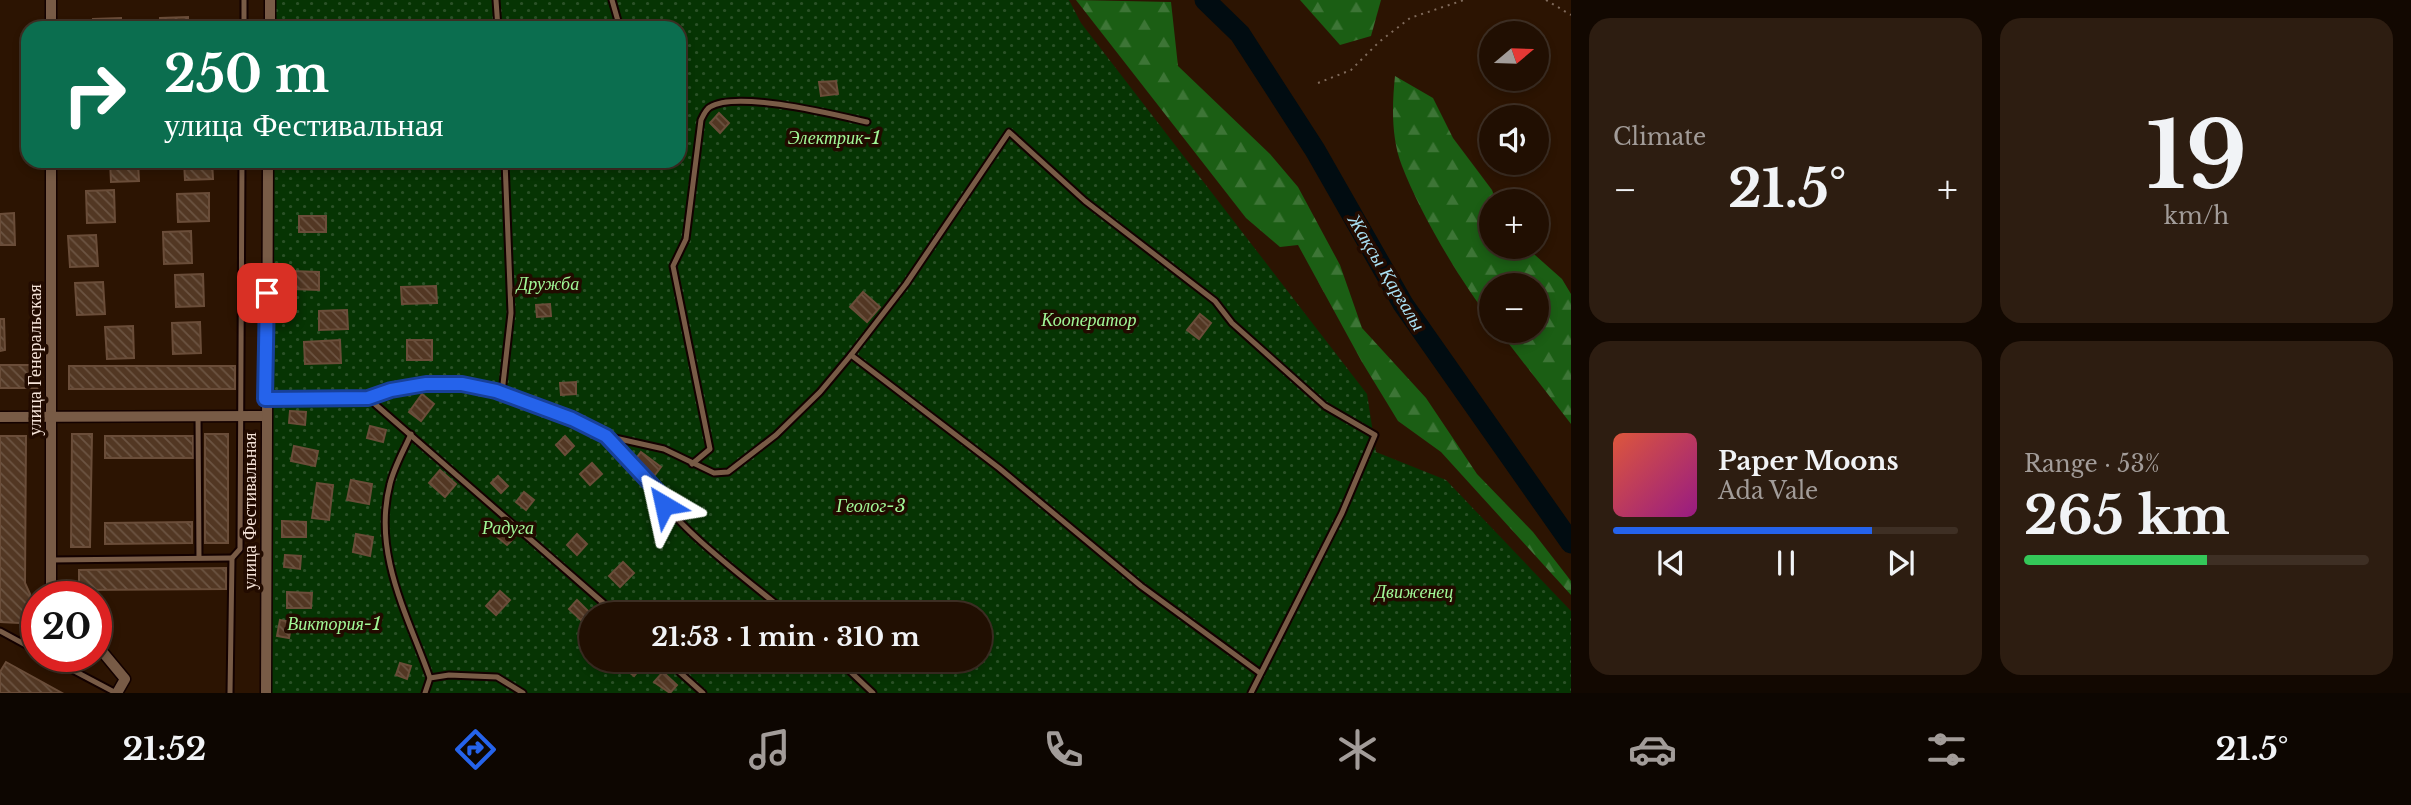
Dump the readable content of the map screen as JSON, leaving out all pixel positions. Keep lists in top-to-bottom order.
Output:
{
  "streets": {
    "street": ["улица Генеральская", "улица Фестивальная"]
  },
  "water": ["Жақсы Қарғалы"],
  "parks": [
    "Электрик-1",
    "Дружба",
    "Кооператор",
    "Геолог-3",
    "Радуга",
    "Движенец",
    "Виктория-1"
  ],
  "north": "right",
  "page": {
    "tile": [
      "Climate",
      ["19", "km/h"],
      ["Range · 53%", "265 km"]
    ],
    "map_buttons": ["+", "−"],
    "turn": ["250 m", "улица Фестивальная"],
    "heat": ["−", "21.5°", "+"],
    "song": ["Paper Moons", "Ada Vale"],
    "limit": "20",
    "trip": "21:53 · 1 min · 310 m",
    "tabs": ["21:52", "21.5°"]
  }
}
